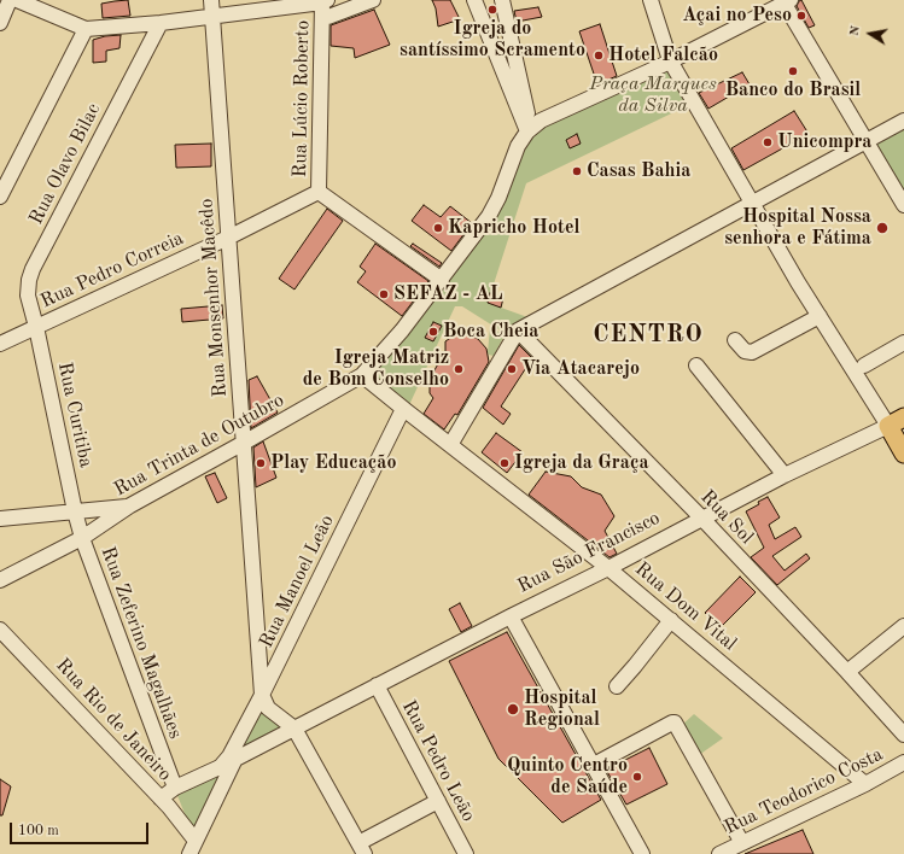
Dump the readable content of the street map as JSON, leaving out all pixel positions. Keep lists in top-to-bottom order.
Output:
{
  "streets": {
    "street": [
      "Rua Lúcio Roberto",
      "Rua Olavo Bilac",
      "Rua Pedro Correia",
      "Rua Monsenhor Macêdo",
      "Rua Curitiba",
      "Rua Trinta de Outubro",
      "Rua Sol",
      "Rua São Francisco",
      "Rua Manoel Leão",
      "Rua Dom Vital",
      "Rua Zeferino Magalhães",
      "Rua Rio de Janeiro",
      "Rua Pedro Leão",
      "Rua Teodorico Costa"
    ]
  },
  "crossings": [
    ["Rua Lúcio Roberto", "Rua Pedro Correia"],
    ["Rua Lúcio Roberto", "Rua Trinta de Outubro"],
    ["Rua Olavo Bilac", "Rua Pedro Correia"],
    ["Rua Olavo Bilac", "Rua Curitiba"],
    ["Rua Pedro Correia", "Rua Monsenhor Macêdo"],
    ["Rua Pedro Correia", "Rua Curitiba"],
    ["Rua Monsenhor Macêdo", "Rua Trinta de Outubro"],
    ["Rua Monsenhor Macêdo", "Rua Manoel Leão"],
    ["Rua Curitiba", "Rua Zeferino Magalhães"],
    ["Rua Trinta de Outubro", "Rua Dom Vital"],
    ["Rua Trinta de Outubro", "Rua Zeferino Magalhães"],
    ["Rua Sol", "Rua São Francisco"],
    ["Rua São Francisco", "Rua Manoel Leão"],
    ["Rua São Francisco", "Rua Dom Vital"],
    ["Rua São Francisco", "Rua Zeferino Magalhães"],
    ["Rua São Francisco", "Rua Rio de Janeiro"],
    ["Rua São Francisco", "Rua Pedro Leão"],
    ["Rua Manoel Leão", "Rua Dom Vital"],
    ["Rua Dom Vital", "Rua Teodorico Costa"]
  ],
  "districts": ["CENTRO"],
  "parks": ["Praça Marques da Silva"],
  "places": [
    "Igreja do santíssimo Scramento",
    "Açai no Peso",
    "Hotel Falcão",
    "Banco do Brasil",
    "Unicompra",
    "Casas Bahia",
    "Kapricho Hotel",
    "Hospital Nossa senhora e Fátima",
    "SEFAZ - AL",
    "Boca Cheia",
    "Igreja Matriz de Bom Conselho",
    "Via Atacarejo",
    "Play Educação",
    "Igreja da Graça",
    "Hospital Regional",
    "Quinto Centro de Saúde"
  ],
  "scale_bar": "100 m",
  "north": "left"
}
